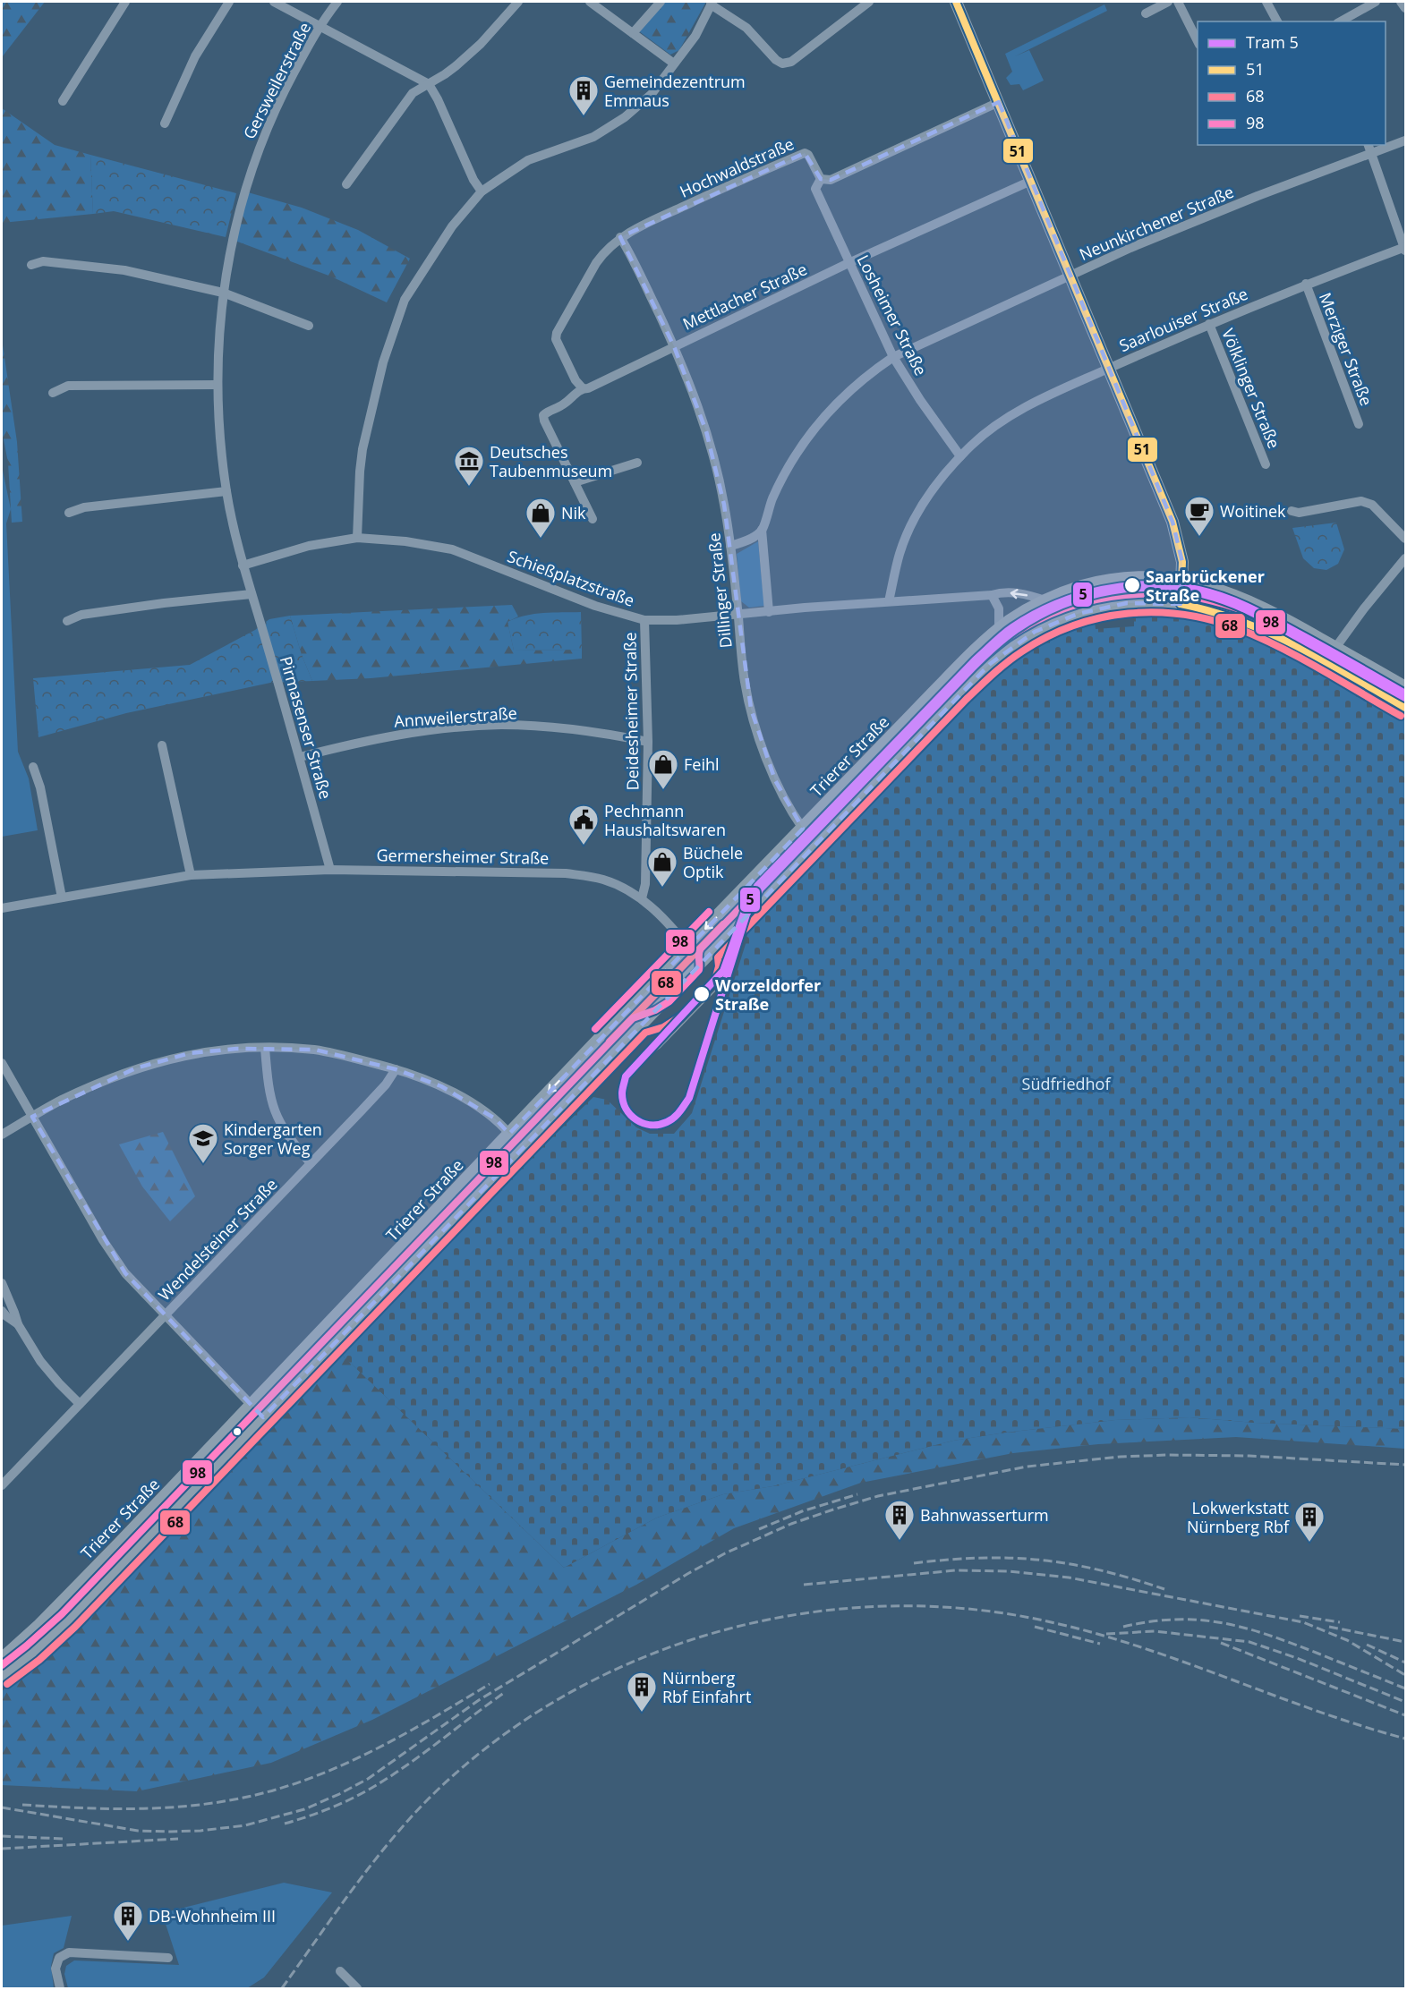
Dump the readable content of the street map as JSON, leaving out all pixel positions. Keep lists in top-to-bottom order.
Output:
{
  "streets": {
    "main road": ["Trierer Straße"],
    "street": [
      "Gersweilerstraße",
      "Hochwaldstraße",
      "Neunkirchener Straße",
      "Mettlacher Straße",
      "Losheimer Straße",
      "Saarlouiser Straße",
      "Merziger Straße",
      "Völklinger Straße",
      "Schießplatzstraße",
      "Dillinger Straße",
      "Deidesheimer Straße",
      "Annweilerstraße",
      "Pirmasenser Straße",
      "Germersheimer Straße",
      "Wendelsteiner Straße"
    ]
  },
  "crossings": [
    ["Gersweilerstraße", "Pirmasenser Straße"],
    ["Hochwaldstraße", "Mettlacher Straße"],
    ["Hochwaldstraße", "Losheimer Straße"],
    ["Neunkirchener Straße", "Losheimer Straße"],
    ["Mettlacher Straße", "Losheimer Straße"],
    ["Mettlacher Straße", "Dillinger Straße"],
    ["Losheimer Straße", "Saarlouiser Straße"],
    ["Saarlouiser Straße", "Merziger Straße"],
    ["Saarlouiser Straße", "Völklinger Straße"],
    ["Saarlouiser Straße", "Schießplatzstraße"],
    ["Schießplatzstraße", "Dillinger Straße"],
    ["Schießplatzstraße", "Deidesheimer Straße"],
    ["Schießplatzstraße", "Pirmasenser Straße"],
    ["Schießplatzstraße", "Trierer Straße"],
    ["Dillinger Straße", "Trierer Straße"],
    ["Deidesheimer Straße", "Annweilerstraße"],
    ["Deidesheimer Straße", "Germersheimer Straße"],
    ["Annweilerstraße", "Pirmasenser Straße"],
    ["Pirmasenser Straße", "Germersheimer Straße"],
    ["Trierer Straße", "Germersheimer Straße"]
  ],
  "parks": ["Südfriedhof"],
  "places": {
    "building": [
      "Gemeindezentrum Emmaus",
      "Bahnwasserturm",
      "Lokwerkstatt Nürnberg Rbf",
      "Nürnberg Rbf Einfahrt",
      "DB-Wohnheim III"
    ],
    "museum": ["Deutsches Taubenmuseum"],
    "cafe": ["Woitinek"],
    "shop": ["Nik", "Feihl", "Büchele Optik"],
    "other": ["Saarbrückener Straße", "Worzeldorfer Straße"],
    "public building": ["Pechmann Haushaltswaren"],
    "school or university": ["Kindergarten Sorger Weg"]
  },
  "lines": [
    "transit line 51",
    "tram line 5",
    "transit line 98",
    "transit line 68"
  ],
  "legend": [
    "Tram 5",
    "51",
    "68",
    "98"
  ]
}
